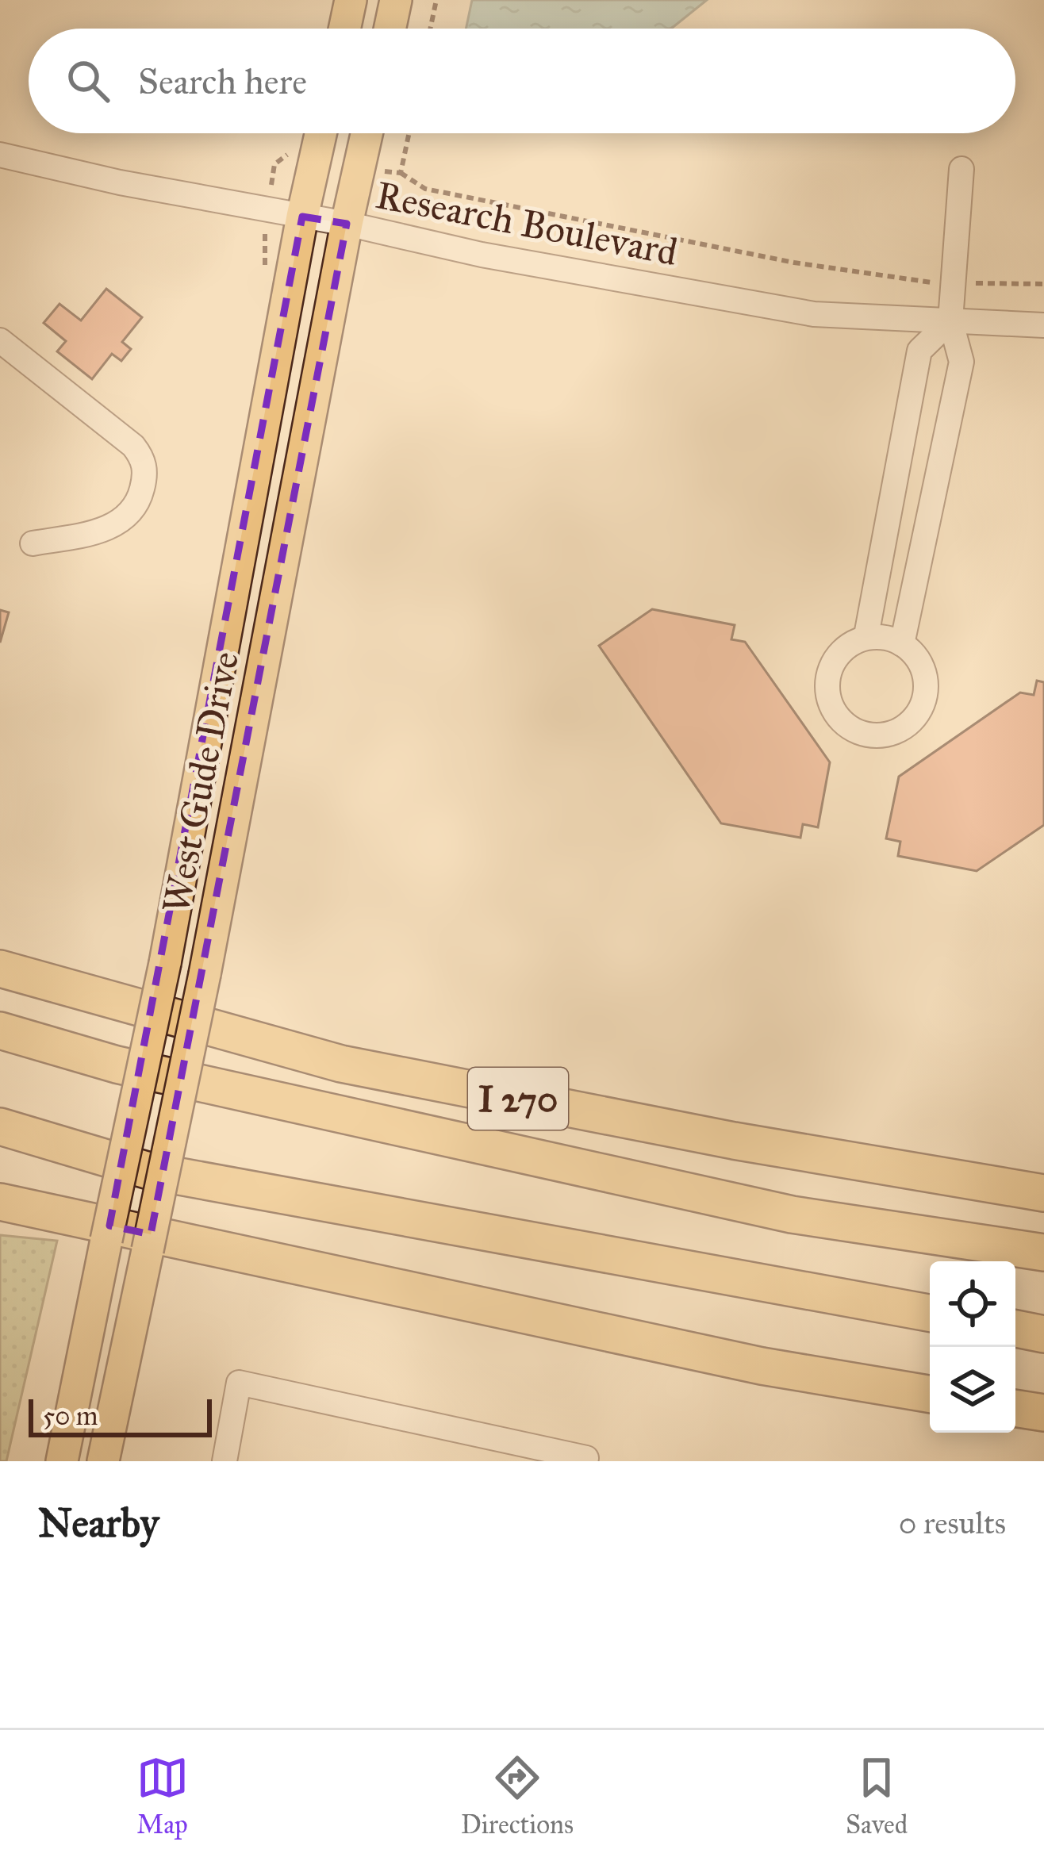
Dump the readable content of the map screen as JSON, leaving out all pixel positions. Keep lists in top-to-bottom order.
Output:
{
  "streets": {
    "highway": ["I 270"],
    "main road": ["West Gude Drive"],
    "street": ["Research Boulevard"]
  },
  "crossings": [
    ["Research Boulevard", "West Gude Drive"]
  ],
  "scale_bar": "50 m",
  "page": {
    "search": "Search here",
    "scale": "50 m",
    "heading": ["Nearby", "0 results"],
    "nav": ["Map", "Directions", "Saved"]
  }
}
